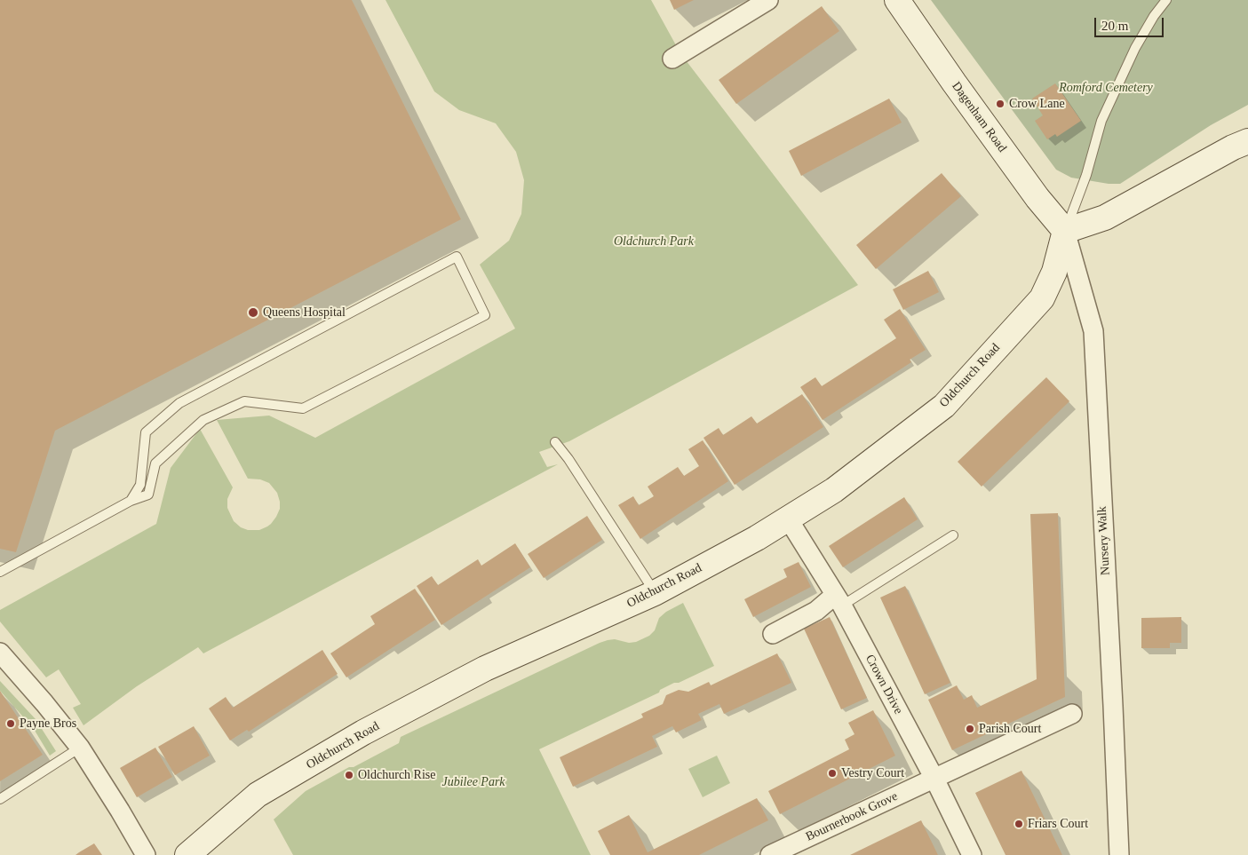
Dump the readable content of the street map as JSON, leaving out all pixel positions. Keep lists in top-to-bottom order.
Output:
{
  "streets": {
    "street": [
      "Dagenham Road",
      "Oldchurch Road",
      "Nursery Walk",
      "Crown Drive",
      "Bournerbook Grove"
    ]
  },
  "crossings": [
    ["Dagenham Road", "Oldchurch Road"],
    ["Dagenham Road", "Nursery Walk"],
    ["Oldchurch Road", "Nursery Walk"],
    ["Oldchurch Road", "Crown Drive"],
    ["Crown Drive", "Bournerbook Grove"]
  ],
  "parks": ["Romford Cemetery", "Oldchurch Park", "Jubilee Park"],
  "places": [
    "Crow Lane",
    "Queens Hospital",
    "Payne Bros",
    "Parish Court",
    "Vestry Court",
    "Oldchurch Rise",
    "Friars Court"
  ],
  "scale_bar": "20 m"
}
